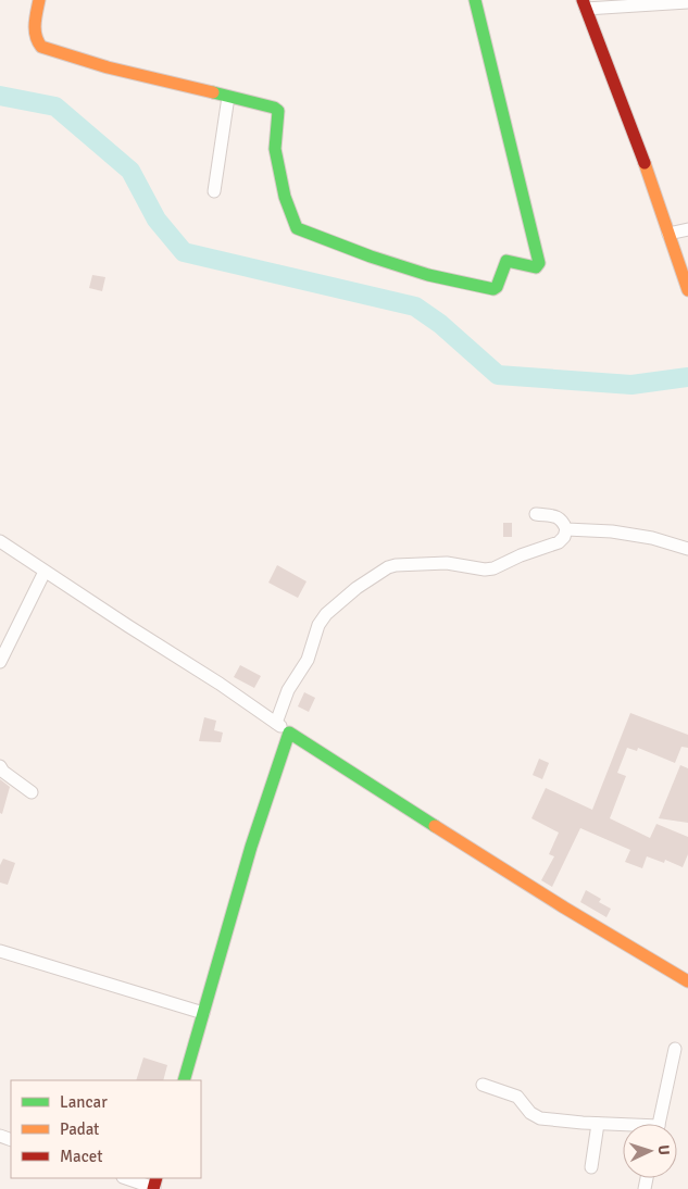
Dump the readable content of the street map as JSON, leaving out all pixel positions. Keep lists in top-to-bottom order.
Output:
{
  "legend": ["Lancar", "Padat", "Macet"],
  "north": "right"
}
